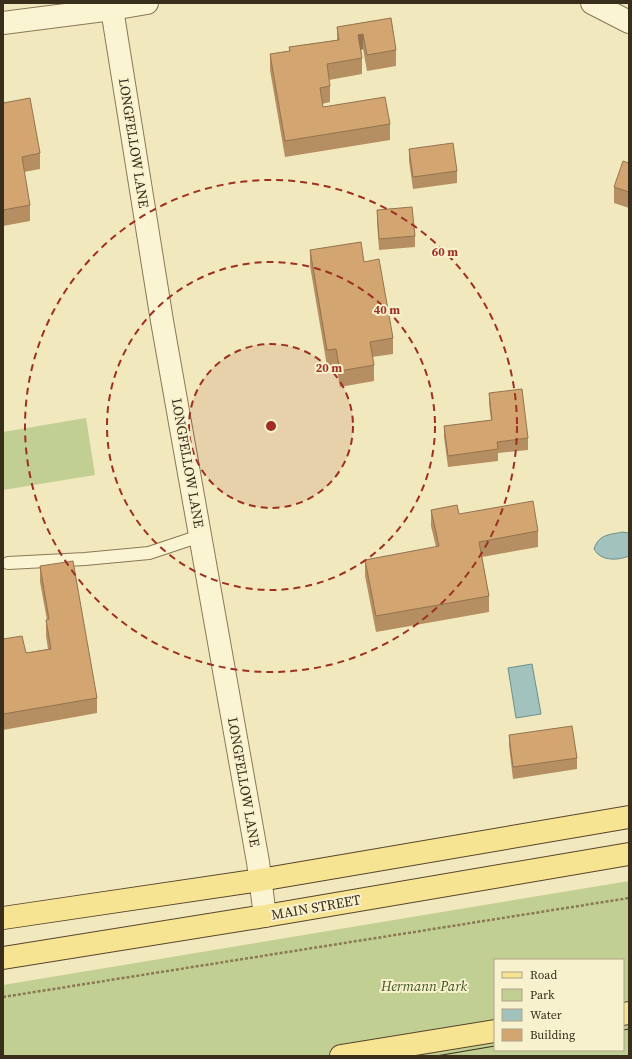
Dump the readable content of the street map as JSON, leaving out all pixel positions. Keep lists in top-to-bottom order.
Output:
{
  "streets": {
    "main road": ["MAIN STREET"],
    "street": ["LONGFELLOW LANE"]
  },
  "crossings": [
    ["LONGFELLOW LANE", "MAIN STREET"]
  ],
  "parks": ["Hermann Park"],
  "legend": [
    "Road",
    "Park",
    "Water",
    "Building"
  ],
  "rings": ["60 m", "40 m", "20 m"]
}
